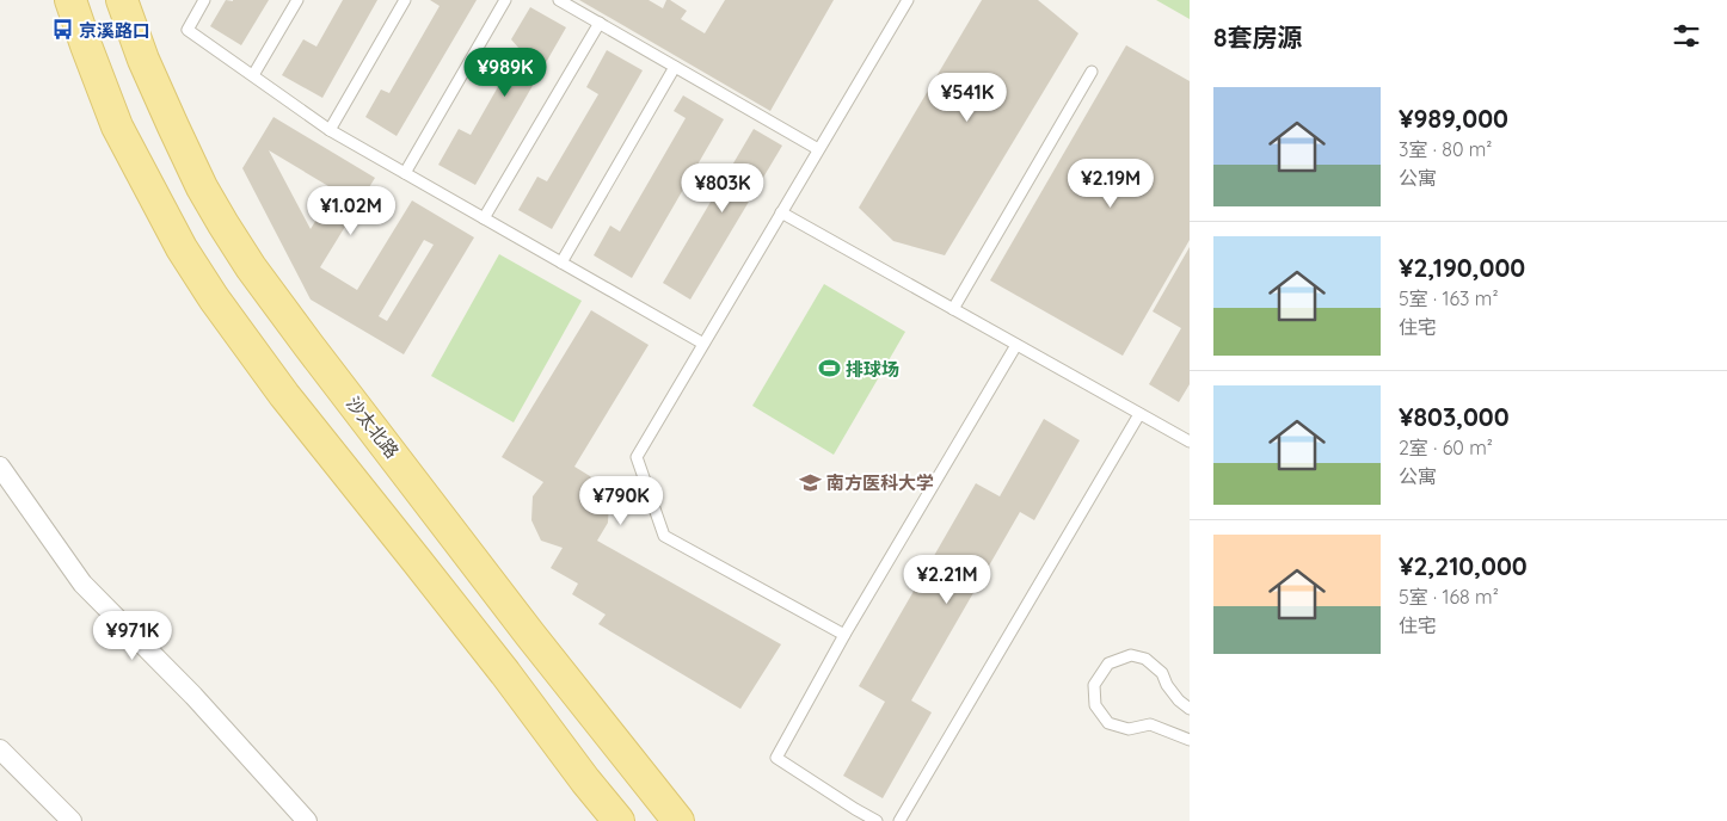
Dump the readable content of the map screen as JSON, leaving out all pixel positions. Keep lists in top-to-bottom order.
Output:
{
  "streets": {
    "main road": ["沙太北路"]
  },
  "places": {
    "bus stop": ["京溪路口"],
    "sports": ["排球场"],
    "school or university": ["南方医科大学"]
  },
  "page": {
    "heading": "8套房源",
    "price": [
      "¥989K",
      "¥541K",
      "¥2.19M",
      "¥803K",
      "¥1.02M",
      "¥790K",
      "¥2.21M",
      "¥971K"
    ],
    "list": [
      {
        "name": "¥989,000",
        "note": "3室 · 80 m² · 公寓"
      },
      {
        "name": "¥2,190,000",
        "note": "5室 · 163 m² · 住宅"
      },
      {
        "name": "¥803,000",
        "note": "2室 · 60 m² · 公寓"
      },
      {
        "name": "¥2,210,000",
        "note": "5室 · 168 m² · 住宅"
      }
    ]
  }
}
